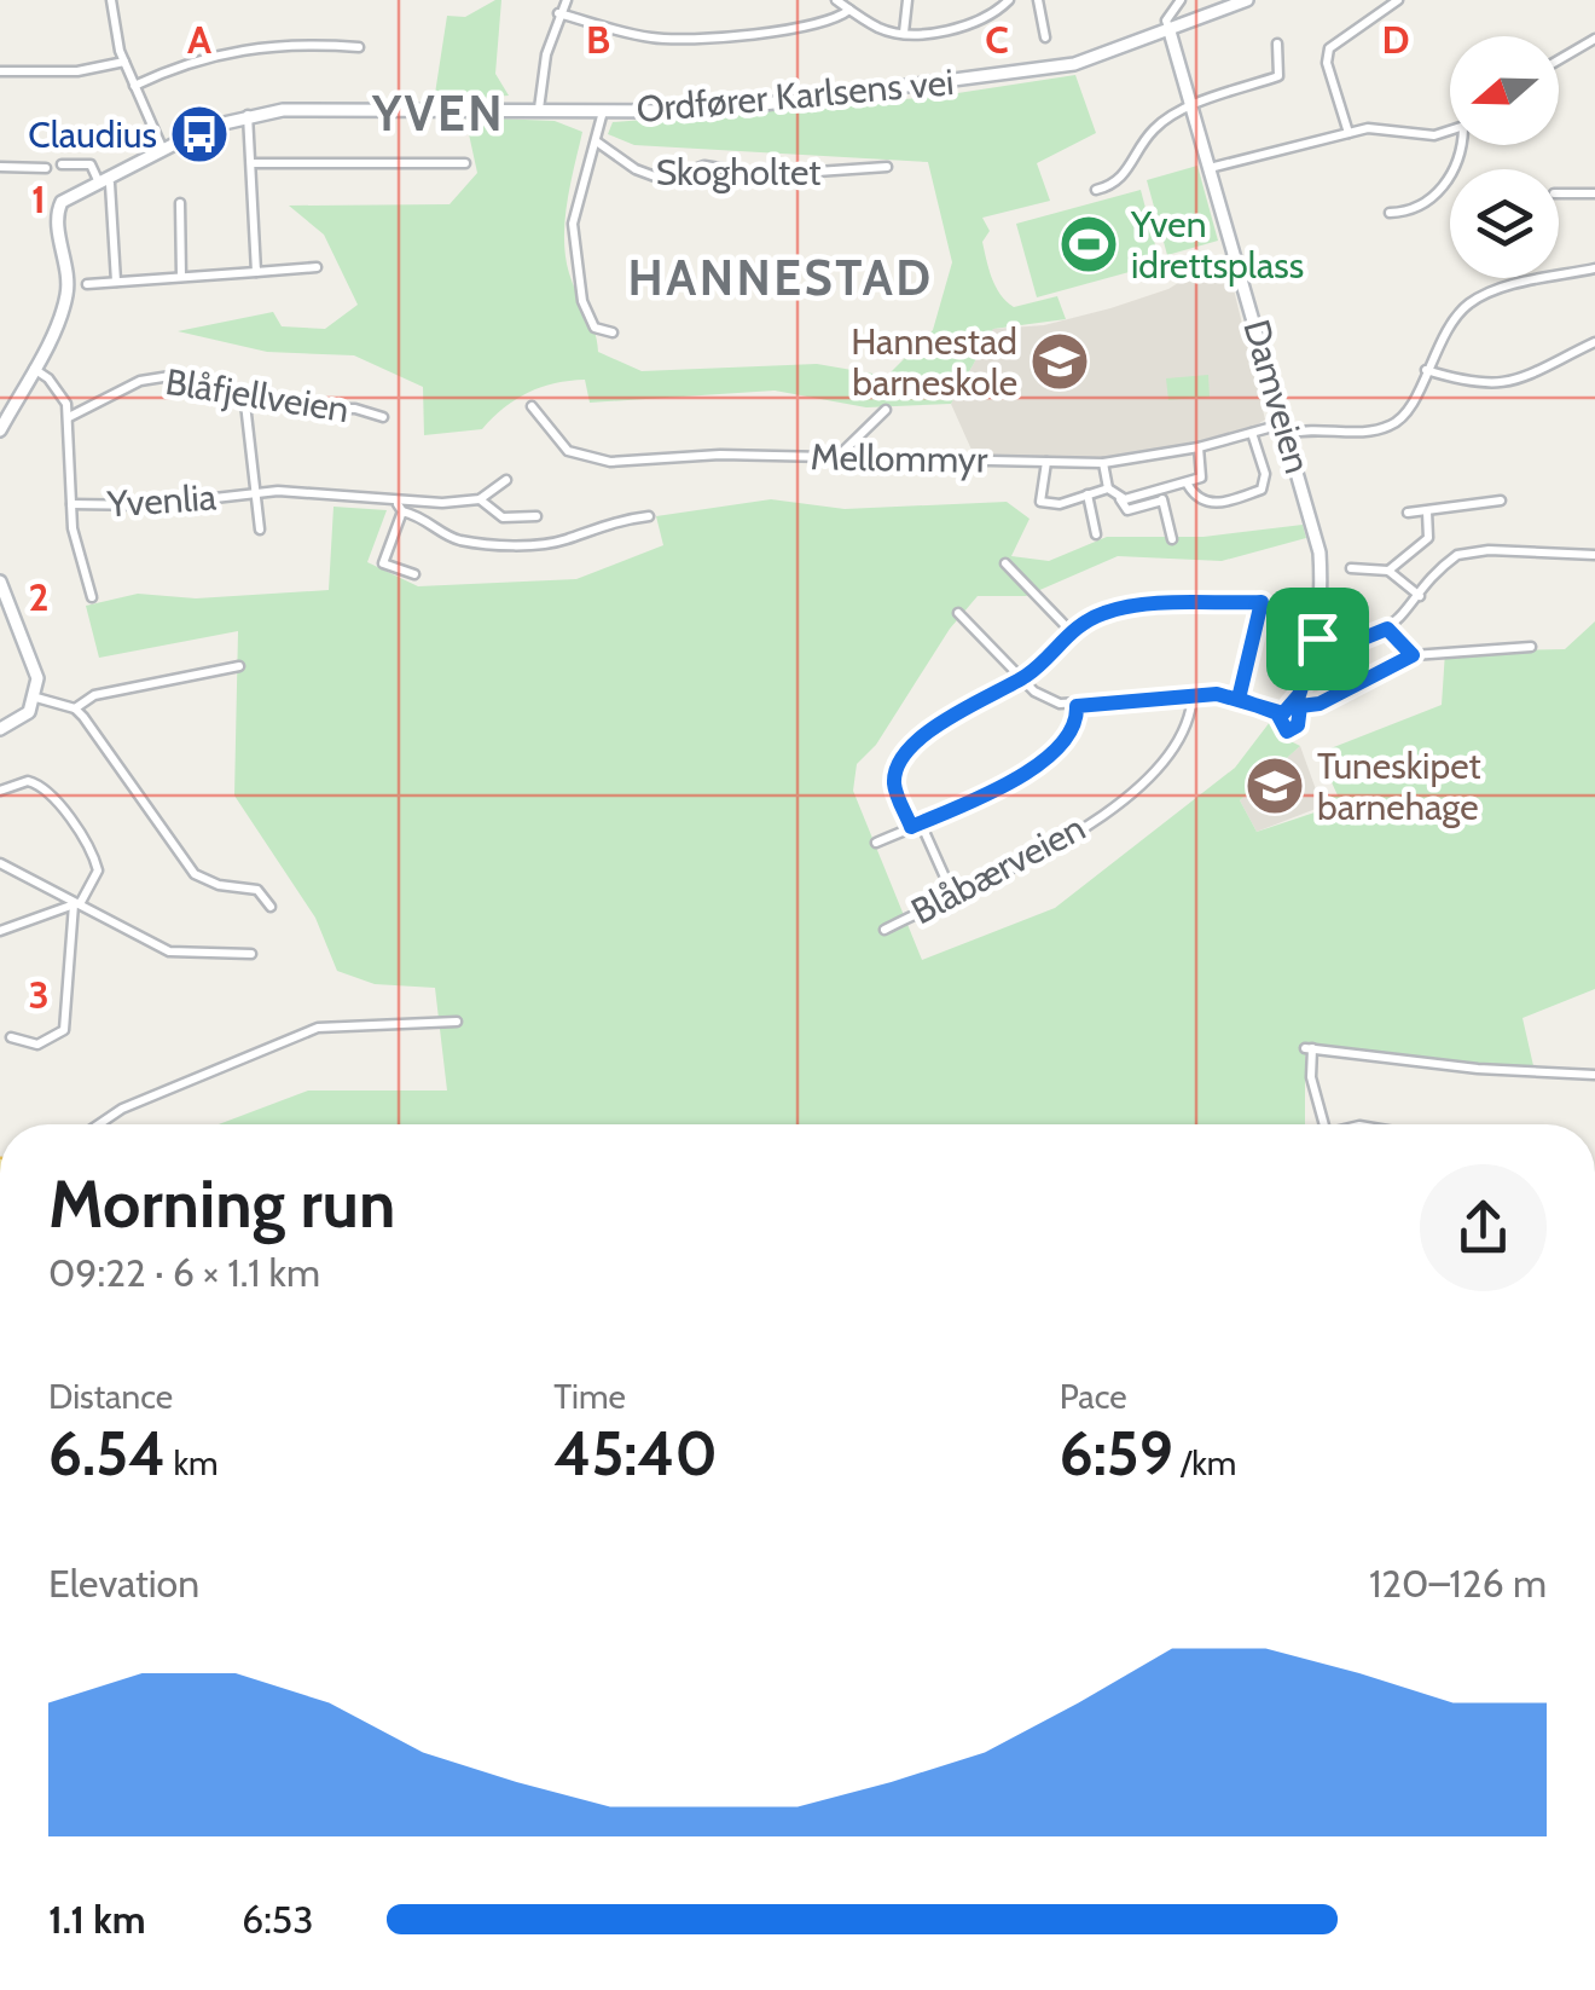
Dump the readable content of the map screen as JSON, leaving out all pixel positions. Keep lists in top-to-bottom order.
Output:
{
  "streets": {
    "street": [
      "Ordfører Karlsens vei",
      "Skogholtet",
      "Blåfjellveien",
      "Damveien",
      "Mellommyr",
      "Yvenlia",
      "Blåbærveien"
    ]
  },
  "crossings": [
    ["Ordfører Karlsens vei", "Damveien"],
    ["Blåfjellveien", "Yvenlia"],
    ["Damveien", "Mellommyr"]
  ],
  "districts": ["YVEN", "HANNESTAD"],
  "places": {
    "bus stop": ["Claudius"],
    "sports": ["Yven idrettsplass"],
    "school or university": ["Hannestad barneskole", "Tuneskipet barnehage"]
  },
  "north": "left",
  "page": {
    "heading": ["Morning run", "09:22 · 6 × 1.1 km"],
    "stats": [
      ["Distance", "6.54 km"],
      ["Time", "45:40"],
      ["Pace", "6:59 /km"]
    ],
    "chart": ["Elevation", "120–126 m"],
    "list": [
      {
        "name": "1.1 km",
        "note": "6:53"
      }
    ]
  },
  "grid": {
    "columns": [
      "A",
      "B",
      "C",
      "D"
    ],
    "rows": ["1", "2", "3"]
  }
}
